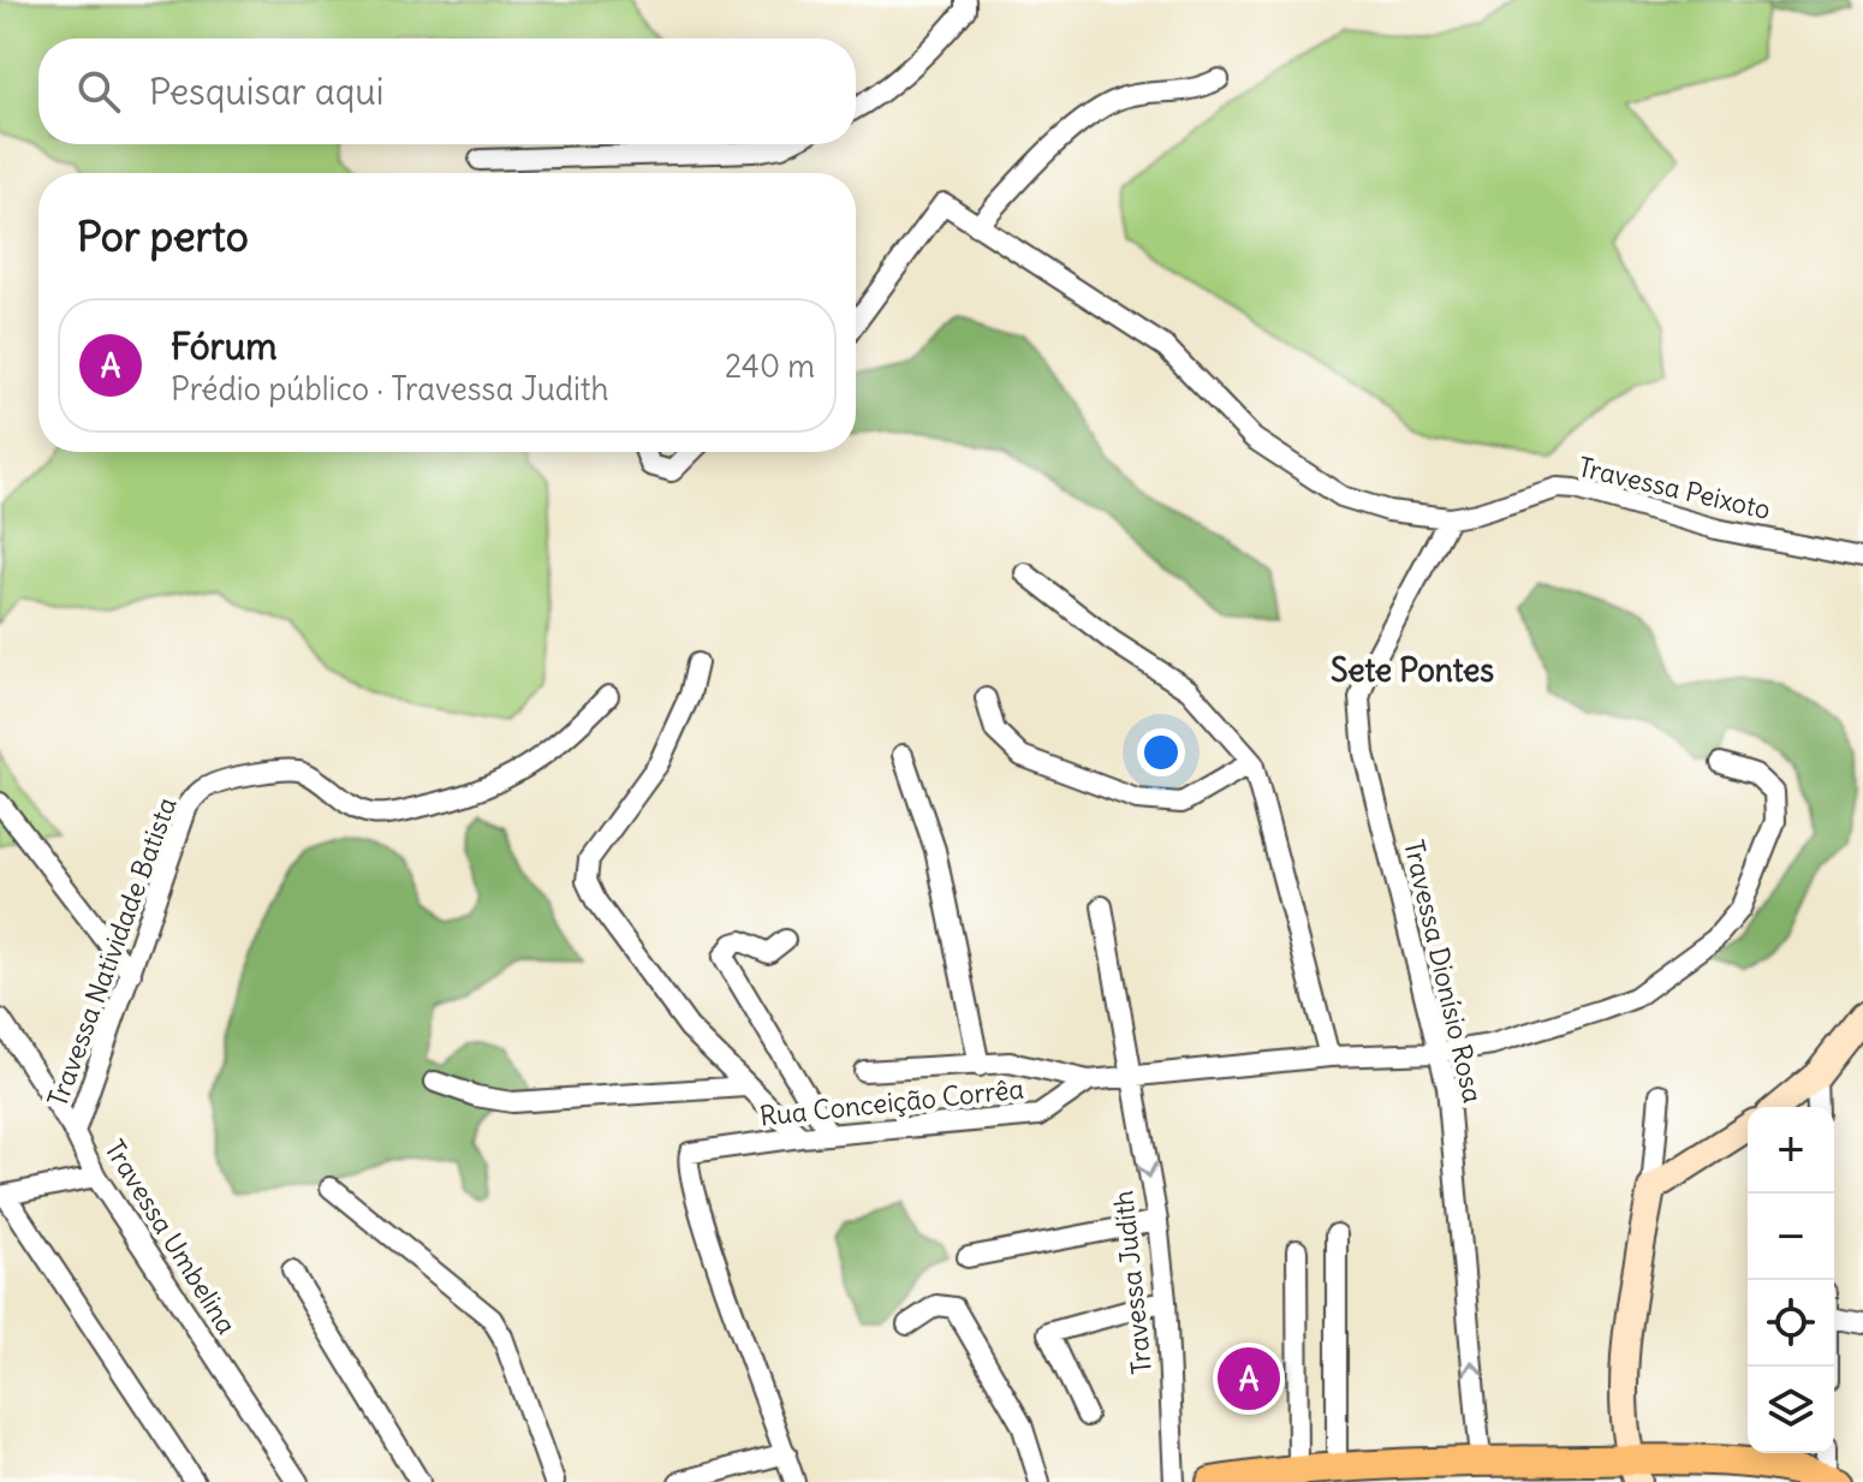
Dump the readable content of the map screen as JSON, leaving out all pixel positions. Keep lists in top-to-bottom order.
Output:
{
  "streets": {
    "street": [
      "Travessa Peixoto",
      "Travessa Natividade Batista",
      "Travessa Dionísio Rosa",
      "Rua Conceição Corrêa",
      "Travessa Umbelina",
      "Travessa Judith"
    ]
  },
  "crossings": [
    ["Travessa Peixoto", "Travessa Dionísio Rosa"],
    ["Travessa Natividade Batista", "Travessa Umbelina"],
    ["Travessa Dionísio Rosa", "Rua Conceição Corrêa"],
    ["Rua Conceição Corrêa", "Travessa Judith"]
  ],
  "districts": ["Sete Pontes"],
  "page": {
    "search": "Pesquisar aqui",
    "heading": "Por perto",
    "list": [
      {
        "mark": "A",
        "name": "Fórum",
        "note": "Prédio público · Travessa Judith",
        "value": "240 m"
      }
    ],
    "map_buttons": ["+", "−"],
    "pins": "A"
  }
}
